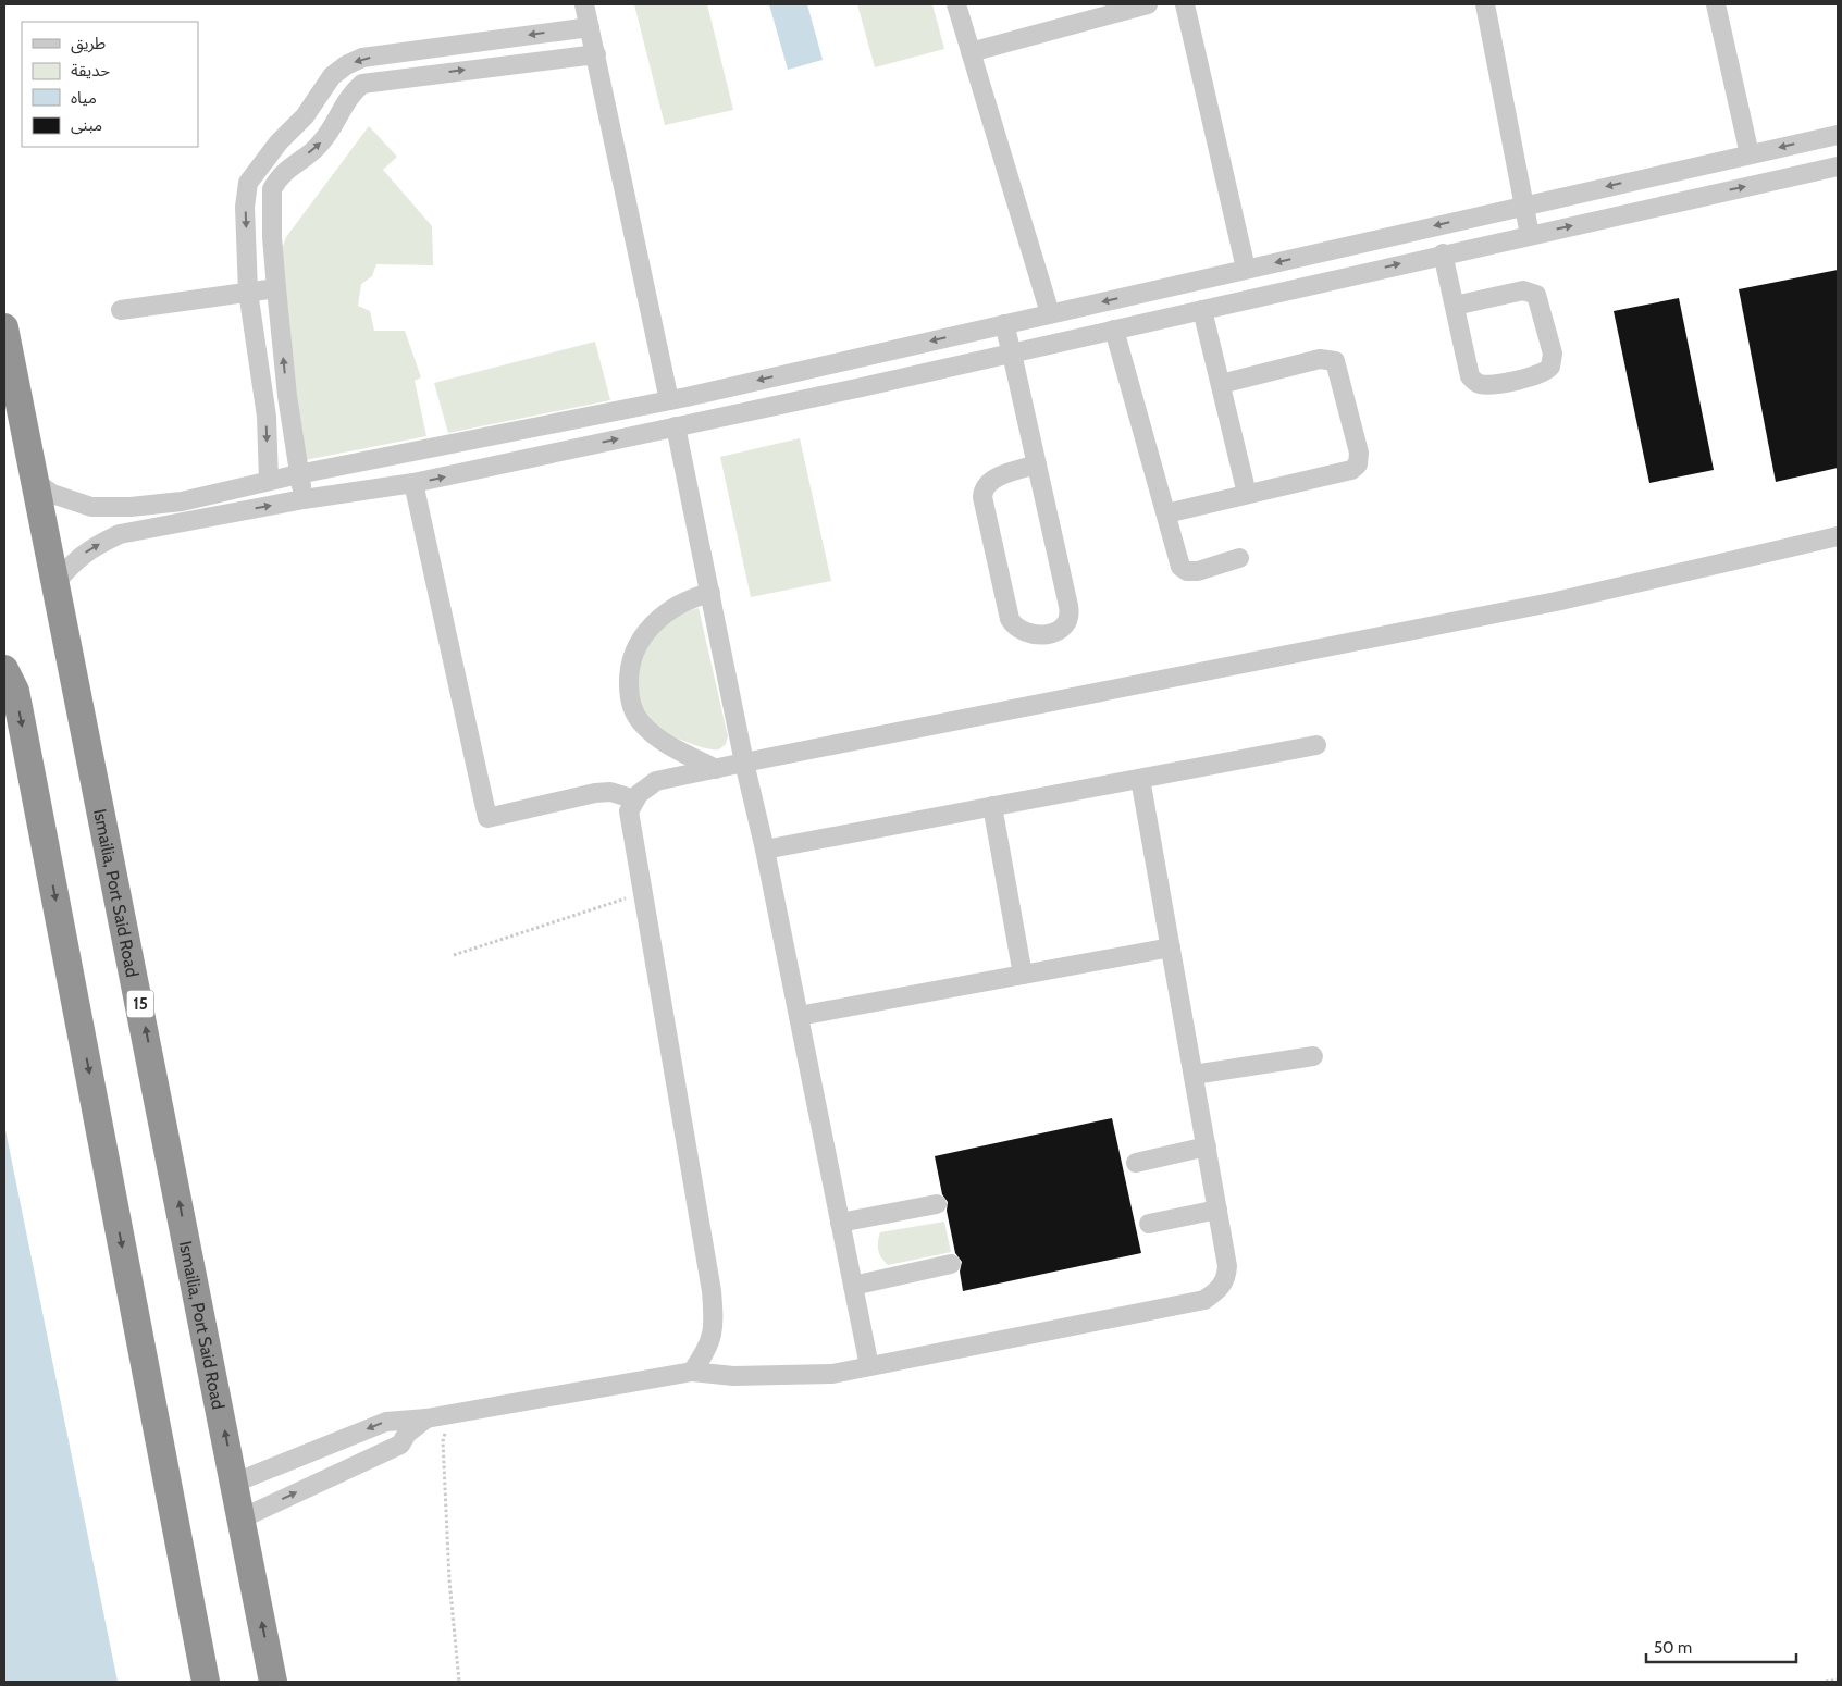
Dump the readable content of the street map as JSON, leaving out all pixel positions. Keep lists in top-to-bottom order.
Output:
{
  "streets": {
    "highway": ["Ismailia, Port Said Road", "15"]
  },
  "legend": [
    "طريق",
    "حديقة",
    "مياه",
    "مبنى"
  ],
  "scale_bar": "50 m"
}
